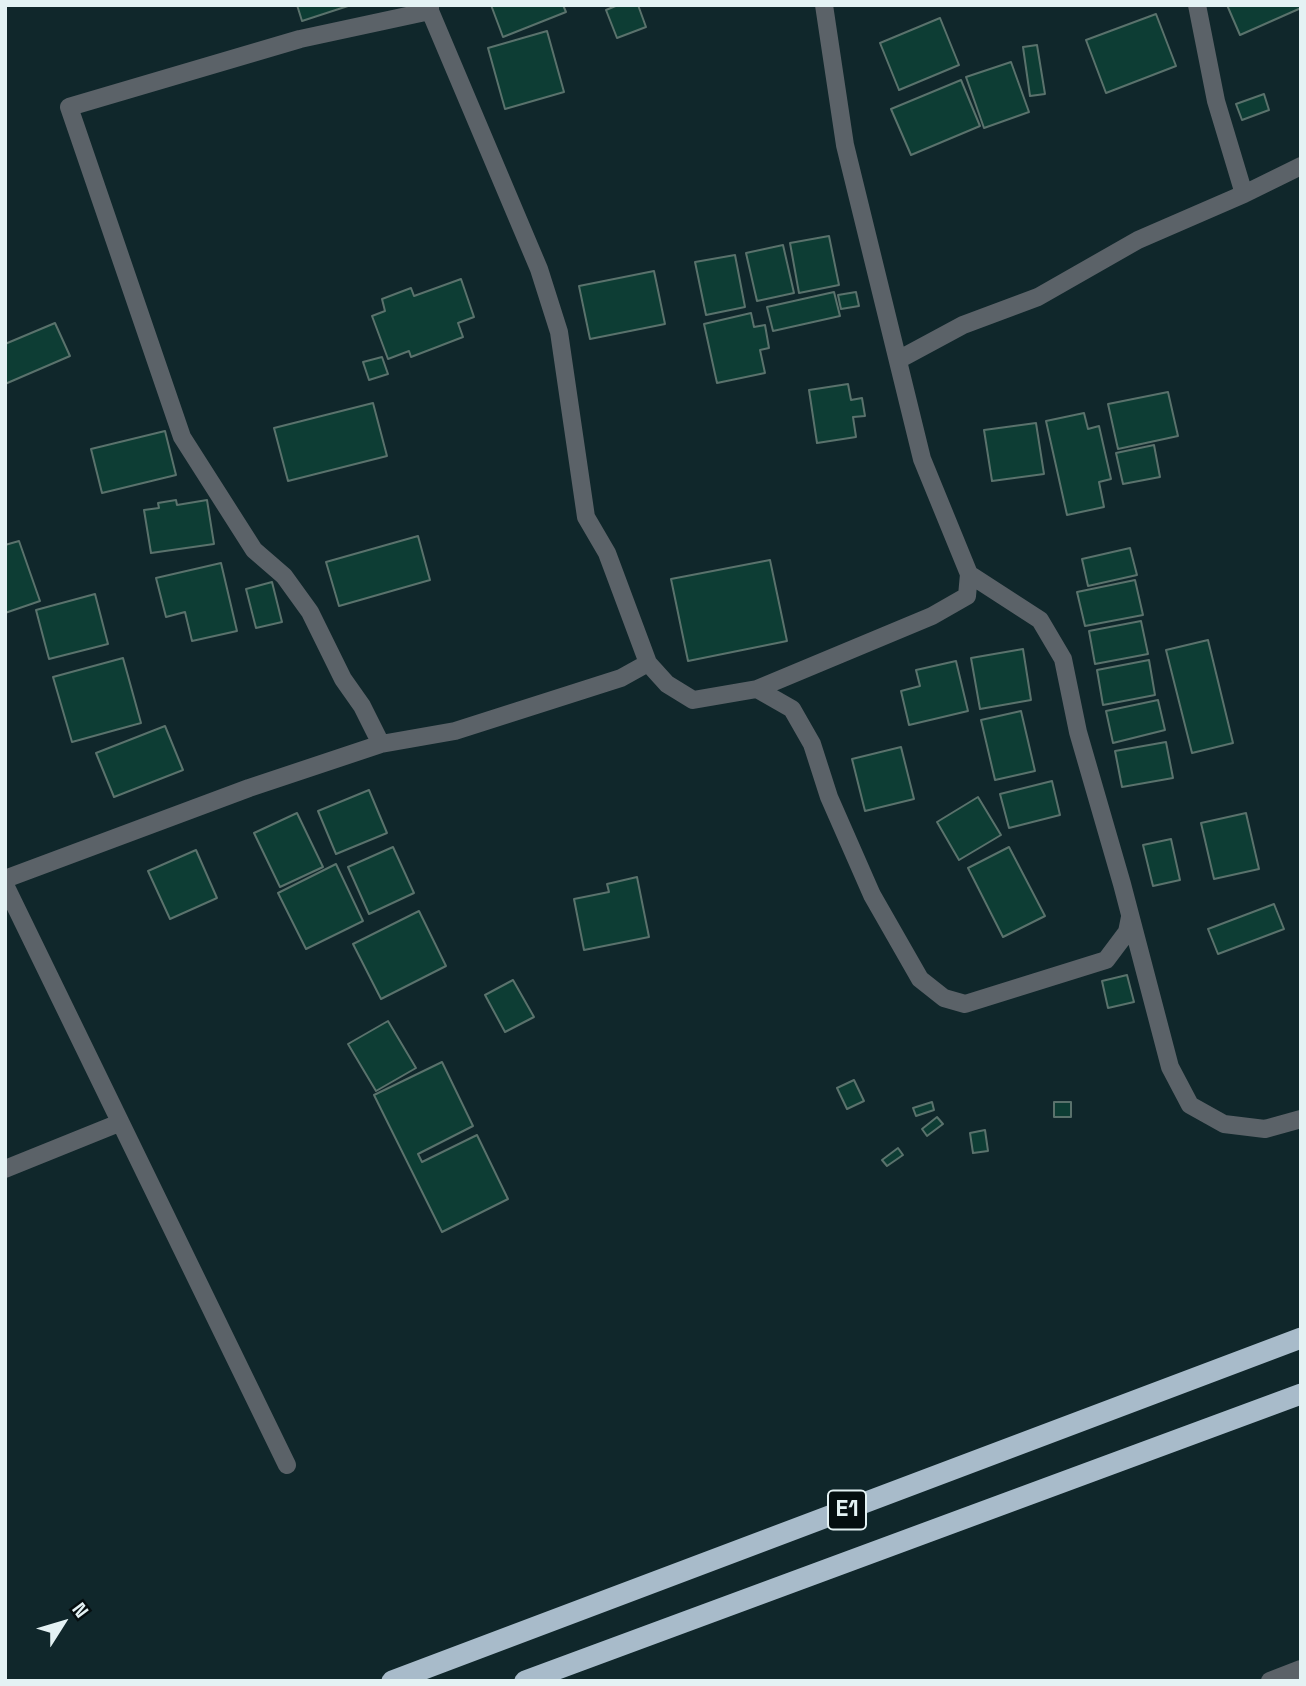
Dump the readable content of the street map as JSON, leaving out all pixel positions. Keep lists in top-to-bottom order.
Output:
{
  "streets": {
    "highway": ["E1"]
  },
  "north": "top right"
}
